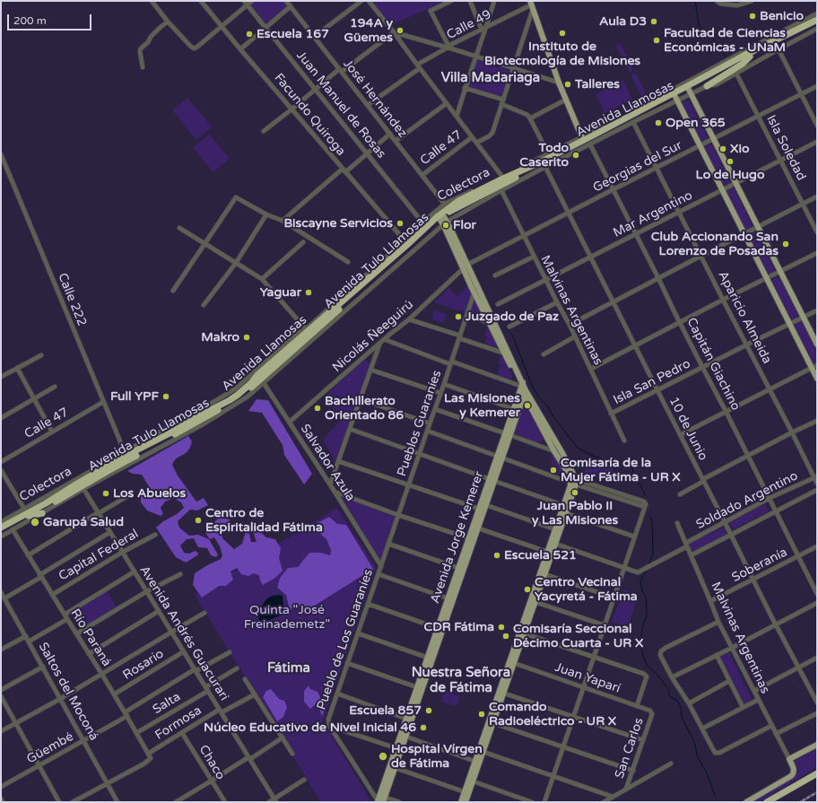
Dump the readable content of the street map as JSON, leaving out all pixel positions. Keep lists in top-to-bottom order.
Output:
{
  "streets": {
    "highway": ["Avenida Llamosas", "Avenida Tulo Llamosas"],
    "main road": ["Avenida Jorge Kemerer"],
    "street": [
      "Calle 49",
      "José Hernández",
      "Juan Manuel de Rosas",
      "Facundo Quiroga",
      "Calle 47",
      "Isla Soledad",
      "Georgias del Sur",
      "Colectora",
      "Mar Argentino",
      "Calle 222",
      "Malvinas Argentinas",
      "Aparicio Almeida",
      "Nicolás Ñeeguirú",
      "Capitán Giachino",
      "Isla San Pedro",
      "Pueblos Guaraníes",
      "10 de Junio",
      "Salvador Azula",
      "Soldado Argentino",
      "Capital Federal",
      "Soberanía",
      "Avenida Andrés Guacurarí",
      "Río Paraná",
      "Pueblo de Los Guaraníes",
      "Rosario",
      "Juan Yaparí",
      "Saltos del Moconá",
      "Salta",
      "Formosa",
      "Güembé",
      "San Carlos",
      "Chaco"
    ]
  },
  "crossings": [
    ["Calle 49", "José Hernández"],
    ["José Hernández", "Avenida Llamosas"],
    ["José Hernández", "Calle 47"],
    ["José Hernández", "Colectora"],
    ["Juan Manuel de Rosas", "Colectora"],
    ["Avenida Llamosas", "Colectora"],
    ["Avenida Llamosas", "Avenida Tulo Llamosas"],
    ["Avenida Llamosas", "10 de Junio"],
    ["Avenida Llamosas", "Salvador Azula"],
    ["Avenida Llamosas", "Avenida Andrés Guacurarí"],
    ["Facundo Quiroga", "Colectora"],
    ["Calle 47", "Calle 222"],
    ["Isla Soledad", "Georgias del Sur"],
    ["Isla Soledad", "Mar Argentino"],
    ["Georgias del Sur", "Malvinas Argentinas"],
    ["Georgias del Sur", "Aparicio Almeida"],
    ["Georgias del Sur", "Nicolás Ñeeguirú"],
    ["Georgias del Sur", "Capitán Giachino"],
    ["Georgias del Sur", "10 de Junio"],
    ["Colectora", "Avenida Tulo Llamosas"],
    ["Colectora", "Calle 222"],
    ["Colectora", "Salvador Azula"],
    ["Colectora", "Avenida Andrés Guacurarí"],
    ["Mar Argentino", "Malvinas Argentinas"],
    ["Mar Argentino", "Aparicio Almeida"],
    ["Mar Argentino", "Capitán Giachino"],
    ["Mar Argentino", "10 de Junio"],
    ["Avenida Tulo Llamosas", "Salvador Azula"],
    ["Avenida Tulo Llamosas", "Avenida Andrés Guacurarí"],
    ["Malvinas Argentinas", "Isla San Pedro"],
    ["Malvinas Argentinas", "Soldado Argentino"],
    ["Malvinas Argentinas", "Soberanía"],
    ["Aparicio Almeida", "Isla San Pedro"],
    ["Aparicio Almeida", "Soldado Argentino"],
    ["Nicolás Ñeeguirú", "Salvador Azula"],
    ["Capitán Giachino", "Isla San Pedro"],
    ["Capitán Giachino", "Soldado Argentino"],
    ["Capitán Giachino", "Soberanía"],
    ["Isla San Pedro", "10 de Junio"],
    ["Pueblos Guaraníes", "Salvador Azula"],
    ["Pueblos Guaraníes", "Pueblo de Los Guaraníes"],
    ["10 de Junio", "Soldado Argentino"],
    ["10 de Junio", "Soberanía"],
    ["Salvador Azula", "Pueblo de Los Guaraníes"],
    ["Capital Federal", "Avenida Andrés Guacurarí"],
    ["Capital Federal", "Río Paraná"],
    ["Avenida Andrés Guacurarí", "Rosario"],
    ["Avenida Andrés Guacurarí", "Salta"],
    ["Avenida Andrés Guacurarí", "Formosa"],
    ["Avenida Andrés Guacurarí", "Güembé"],
    ["Río Paraná", "Rosario"],
    ["Río Paraná", "Saltos del Moconá"],
    ["Río Paraná", "Salta"],
    ["Río Paraná", "Formosa"],
    ["Río Paraná", "Güembé"],
    ["Juan Yaparí", "San Carlos"],
    ["Saltos del Moconá", "Güembé"],
    ["Formosa", "Chaco"]
  ],
  "districts": ["Villa Madariaga", "Fátima", "Nuestra Señora de Fátima"],
  "parks": ["Quinta \"José Freinademetz\""],
  "places": [
    "Benicio",
    "Aula D3",
    "194A y Güemes",
    "Instituto de Biotecnología de Misiones",
    "Escuela 167",
    "Facultad de Ciencias Económicas - UNaM",
    "Talleres",
    "Open 365",
    "Xio",
    "Todo Caserito",
    "Lo de Hugo",
    "Biscayne Servicios",
    "Flor",
    "Club Accionando San Lorenzo de Posadas",
    "Yaguar",
    "Juzgado de Paz",
    "Makro",
    "Full YPF",
    "Las Misiones y Kemerer",
    "Bachillerato Orientado 86",
    "Comisaría de la Mujer Fátima - UR X",
    "Juan Pablo II y Las Misiones",
    "Los Abuelos",
    "Centro de Espiritalidad Fátima",
    "Garupá Salud",
    "Escuela 521",
    "Centro Vecinal Yacyretá - Fátima",
    "CDR Fátima",
    "Comisaría Seccional Décimo Cuarta - UR X",
    "Escuela 857",
    "Comando Radioeléctrico - UR X",
    "Núcleo Educativo de Nivel Inicial 46",
    "Hospital Vírgen de Fátima"
  ],
  "scale_bar": "200 m"
}
